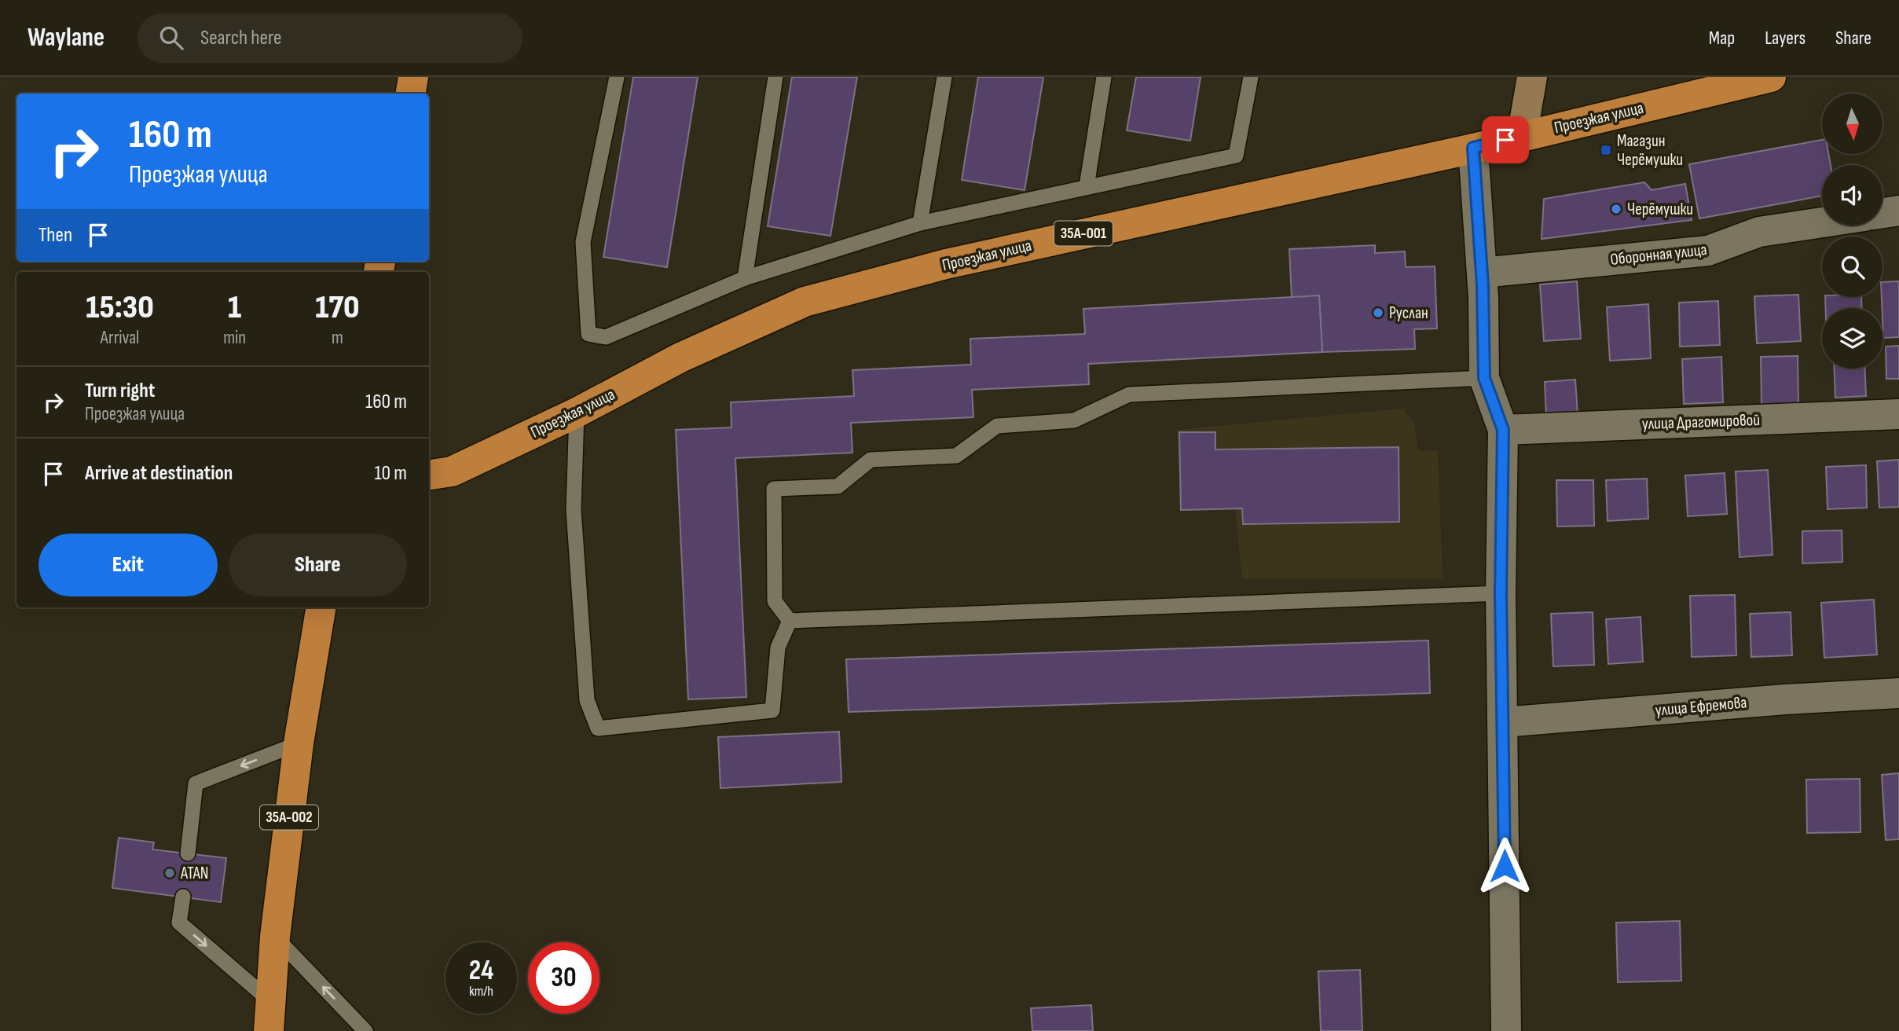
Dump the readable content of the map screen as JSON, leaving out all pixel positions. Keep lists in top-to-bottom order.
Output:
{
  "streets": {
    "highway": ["Проезжая улица", "35А-001", "35А-002"],
    "street": ["Оборонная улица", "улица Драгомировой", "улица Ефремова"]
  },
  "places": {
    "transit": ["Магазин Черёмушки"],
    "other": ["Черёмушки", "Руслан", "ATAN"]
  },
  "north": "bottom",
  "page": {
    "header": "Waylane",
    "search": "Search here",
    "nav": ["Map", "Layers", "Share"],
    "turn": ["160 m", "Проезжая улица"],
    "then": "Then",
    "eta": [
      "15:30",
      "Arrival",
      "1",
      "min",
      "170",
      "m"
    ],
    "list": [
      {
        "name": "Turn right",
        "note": "Проезжая улица",
        "value": "160 m"
      },
      {
        "name": "Arrive at destination",
        "value": "10 m"
      }
    ],
    "buttons": ["Exit", "Share"],
    "speed": "24 km/h",
    "limit": "30"
  }
}
